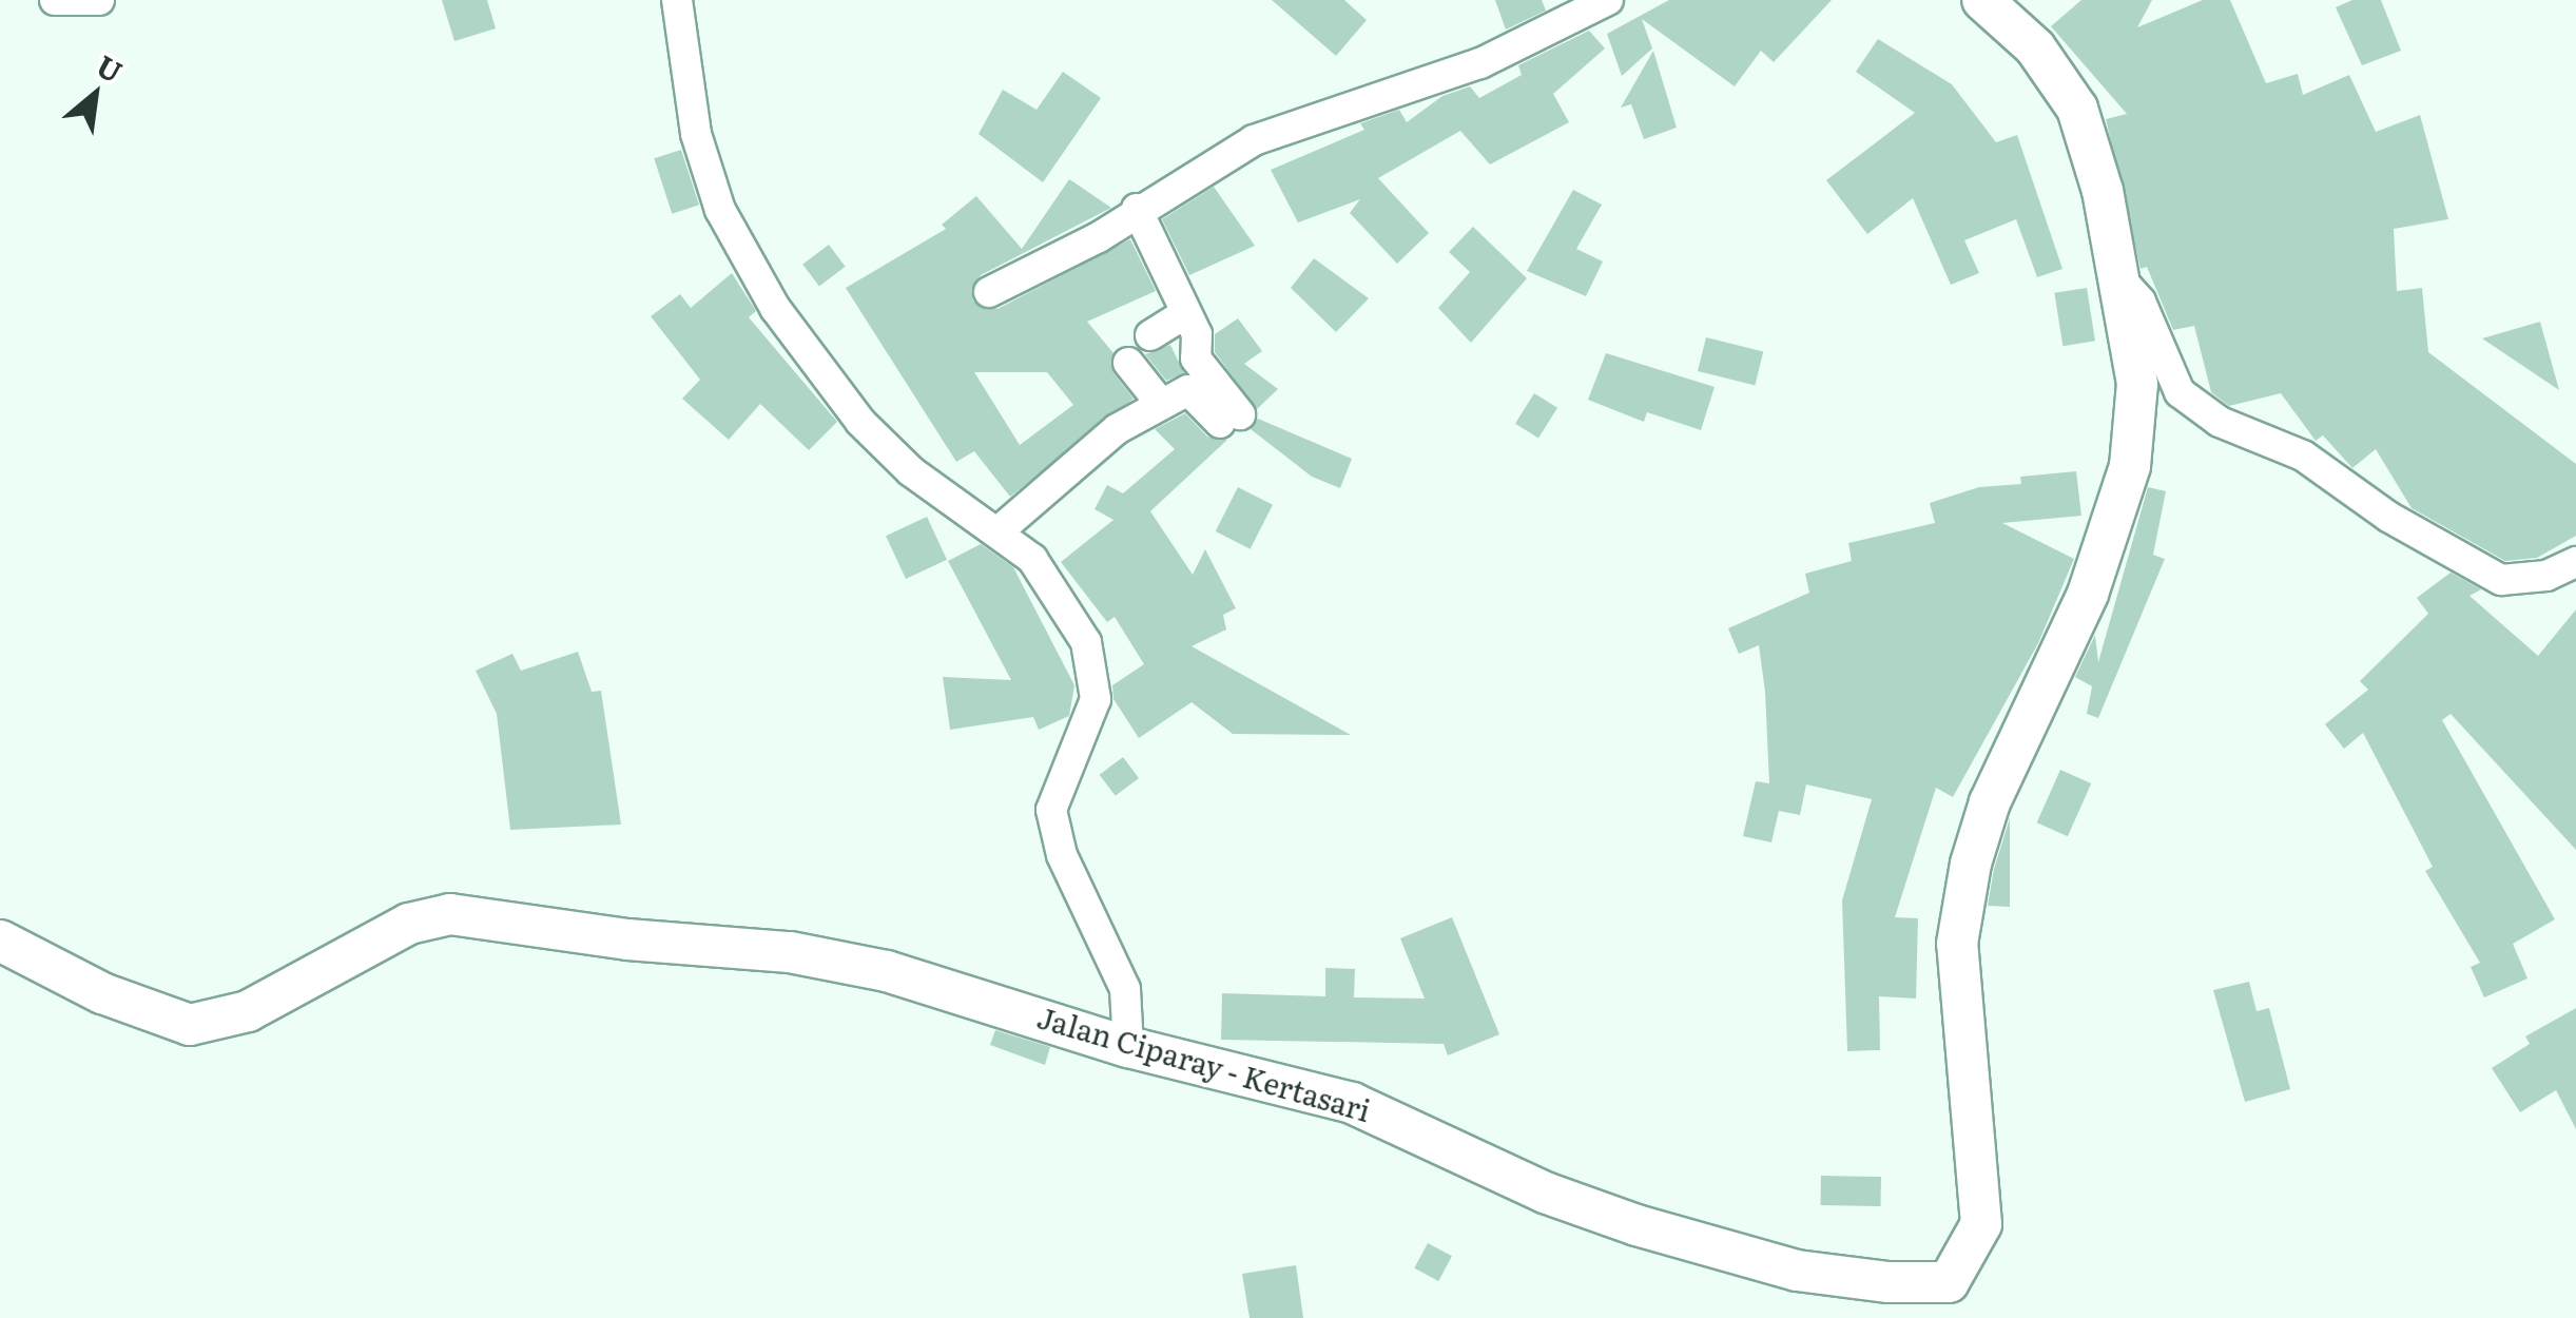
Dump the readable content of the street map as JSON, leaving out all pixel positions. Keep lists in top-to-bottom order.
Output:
{
  "streets": {
    "main road": ["Jalan Ciparay - Kertasari"]
  },
  "north": "top right"
}
